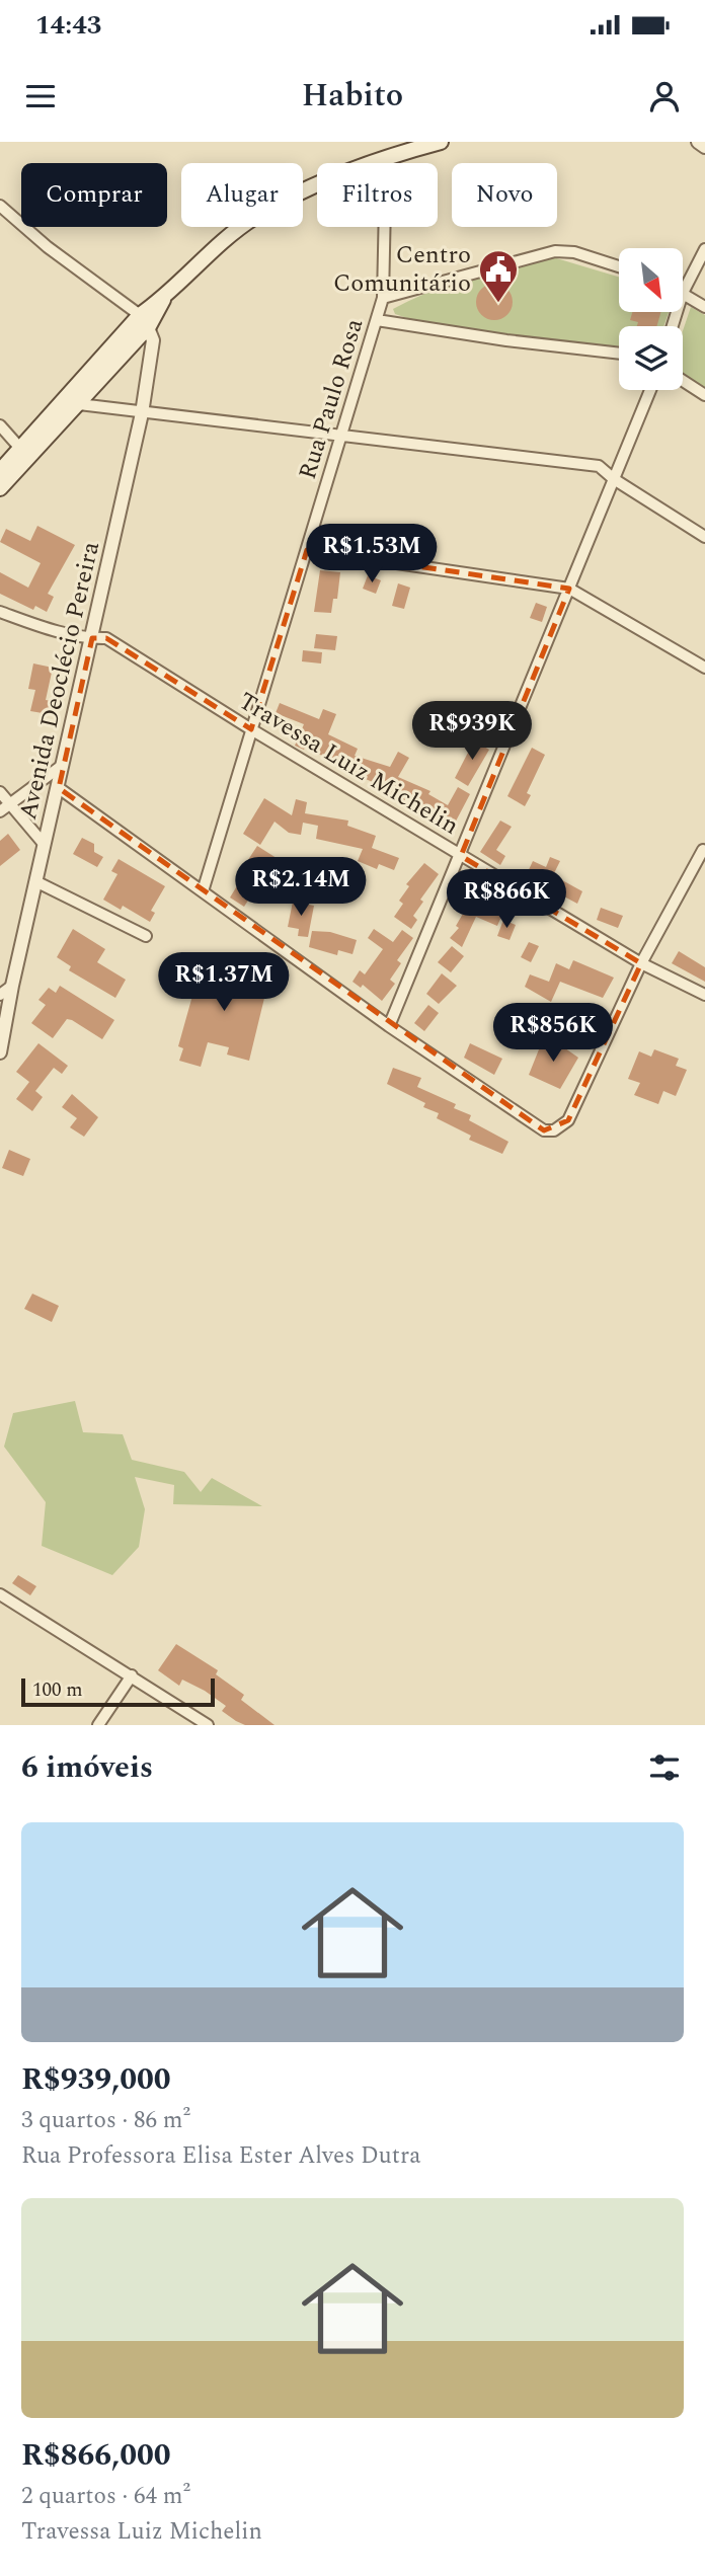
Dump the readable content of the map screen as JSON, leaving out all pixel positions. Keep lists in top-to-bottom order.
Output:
{
  "streets": {
    "street": ["Rua Paulo Rosa", "Avenida Deoclécio Pereira", "Travessa Luiz Michelin"]
  },
  "crossings": [
    ["Rua Paulo Rosa", "Travessa Luiz Michelin"],
    ["Avenida Deoclécio Pereira", "Travessa Luiz Michelin"]
  ],
  "places": {
    "public building": ["Centro Comunitário"]
  },
  "scale_bar": "100 m",
  "north": "bottom right",
  "page": {
    "status": "14:43",
    "header": "Habito",
    "chip": [
      "Comprar",
      "Alugar",
      "Filtros",
      "Novo"
    ],
    "price": [
      "R$1.53M",
      "R$939K",
      "R$2.14M",
      "R$866K",
      "R$1.37M",
      "R$856K"
    ],
    "scale": "100 m",
    "heading": "6 imóveis",
    "list": [
      {
        "name": "R$939,000",
        "note": "3 quartos · 86 m² · Rua Professora Elisa Ester Alves Dutra"
      },
      {
        "name": "R$866,000",
        "note": "2 quartos · 64 m² · Travessa Luiz Michelin"
      }
    ]
  }
}
